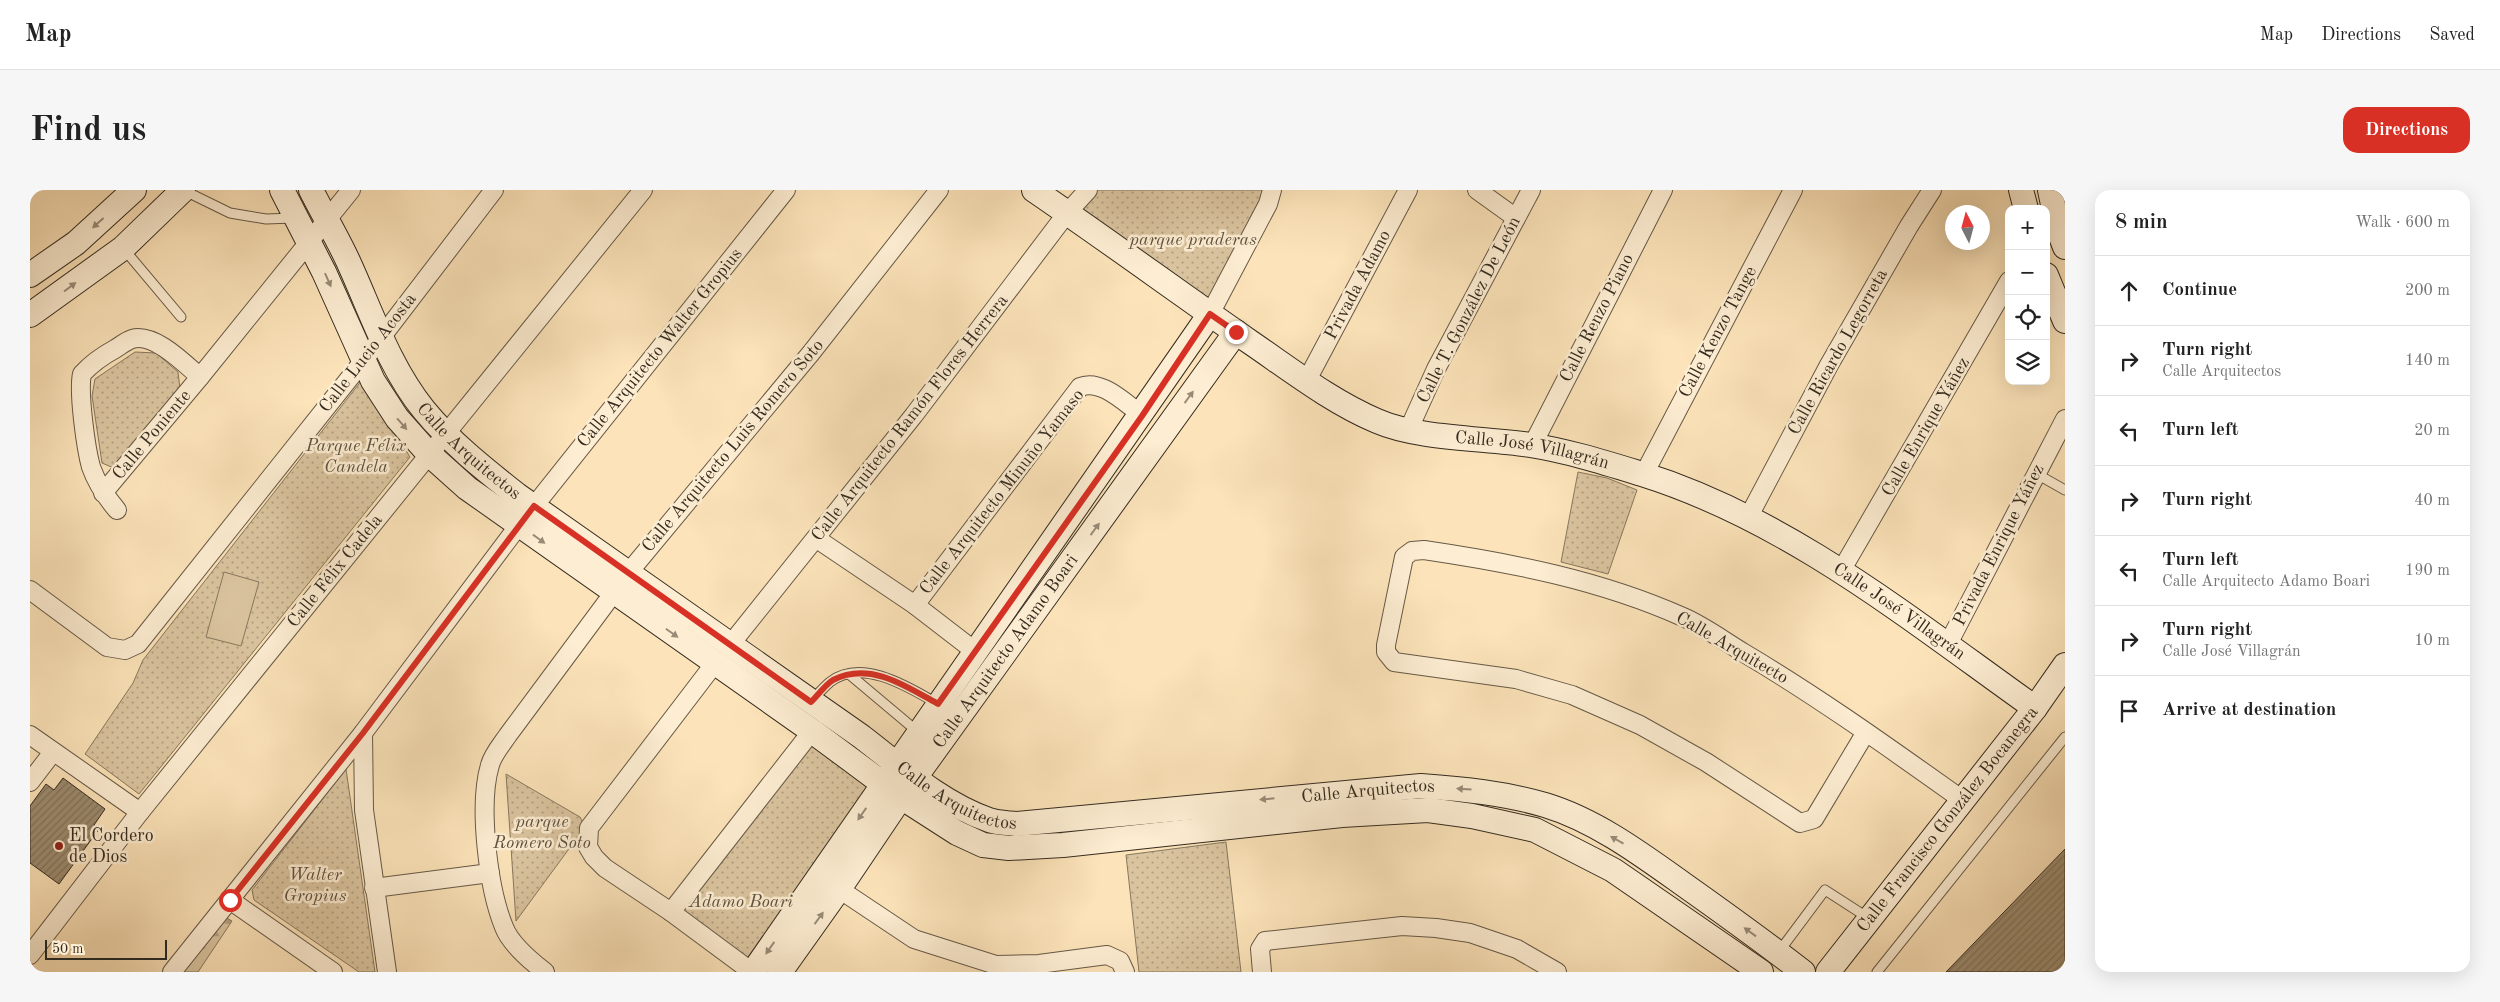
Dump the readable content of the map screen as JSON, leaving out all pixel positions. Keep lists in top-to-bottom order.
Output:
{
  "streets": {
    "street": [
      "Privada Adamo",
      "Calle T. González De León",
      "Calle Renzo Piano",
      "Calle Kenzo Tange",
      "Calle Arquitecto Walter Gropius",
      "Calle Ricardo Legorreta",
      "Calle Lucio Acosta",
      "Calle Arquitecto Ramón Flores Herrera",
      "Calle Enrique Yáñez",
      "Calle Poniente",
      "Calle Arquitecto Luis Romero Soto",
      "Calle Arquitectos",
      "Calle José Villagrán",
      "Calle Arquitecto Minuño Yamaso",
      "Privada Enrique Yáñez",
      "Calle Félix Cadela",
      "Calle Arquitecto",
      "Calle Arquitecto Adamo Boari",
      "Calle Francisco González Bocanegra"
    ]
  },
  "crossings": [
    ["Privada Adamo", "Calle José Villagrán"],
    ["Calle T. González De León", "Calle José Villagrán"],
    ["Calle Renzo Piano", "Calle José Villagrán"],
    ["Calle Kenzo Tange", "Calle José Villagrán"],
    ["Calle Arquitecto Walter Gropius", "Calle Arquitectos"],
    ["Calle Ricardo Legorreta", "Calle José Villagrán"],
    ["Calle Lucio Acosta", "Calle Arquitectos"],
    ["Calle Arquitecto Ramón Flores Herrera", "Calle Arquitectos"],
    ["Calle Arquitecto Ramón Flores Herrera", "Calle José Villagrán"],
    ["Calle Enrique Yáñez", "Calle José Villagrán"],
    ["Calle Poniente", "Calle Arquitectos"],
    ["Calle Arquitecto Luis Romero Soto", "Calle Arquitectos"],
    ["Calle Arquitectos", "Calle Félix Cadela"],
    ["Calle Arquitectos", "Calle Arquitecto Adamo Boari"],
    ["Calle José Villagrán", "Privada Enrique Yáñez"],
    ["Calle José Villagrán", "Calle Arquitecto Adamo Boari"],
    ["Calle José Villagrán", "Calle Francisco González Bocanegra"],
    ["Calle Arquitecto Minuño Yamaso", "Calle Arquitecto Adamo Boari"],
    ["Calle Arquitecto", "Calle Francisco González Bocanegra"]
  ],
  "parks": [
    "parque praderas",
    "Parque Félix Candela",
    "parque Romero Soto",
    "Walter Gropius",
    "Adamo Boari"
  ],
  "places": ["El Cordero de Dios"],
  "scale_bar": "50 m",
  "north": "top",
  "page": {
    "header": "Map",
    "nav": ["Map", "Directions", "Saved"],
    "buttons": "Directions",
    "title": "Find us",
    "heading": ["8 min", "Walk · 600 m"],
    "map_buttons": ["+", "−"],
    "list": [
      ["Continue", "200 m"],
      ["Turn right", "Calle Arquitectos", "140 m"],
      ["Turn left", "20 m"],
      ["Turn right", "40 m"],
      ["Turn left", "Calle Arquitecto Adamo Boari", "190 m"],
      ["Turn right", "Calle José Villagrán", "10 m"],
      "Arrive at destination"
    ],
    "scale": "50 m"
  }
}
